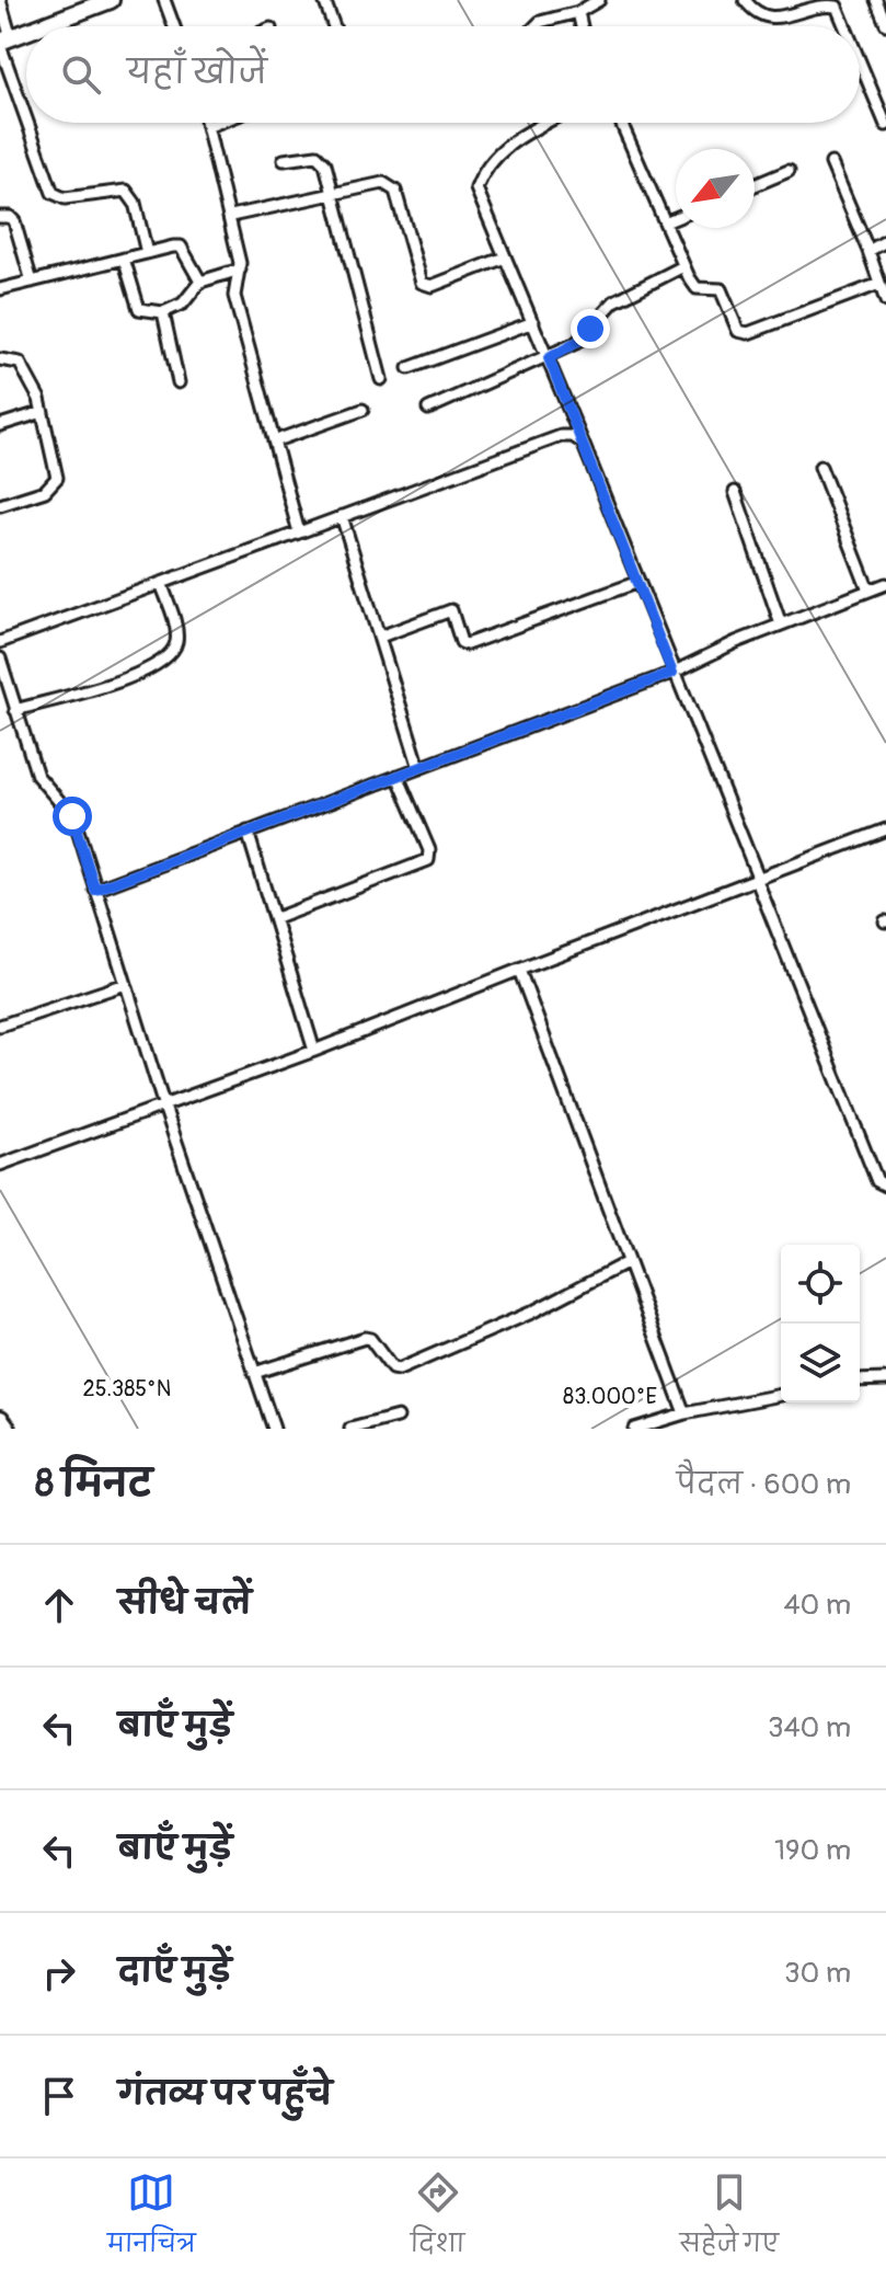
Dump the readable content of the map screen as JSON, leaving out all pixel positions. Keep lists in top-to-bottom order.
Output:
{
  "north": "bottom left",
  "page": {
    "search": "यहाँ खोजें",
    "heading": ["8 मिनट", "पैदल · 600 m"],
    "list": [
      ["सीधे चलें", "40 m"],
      ["बाएँ मुड़ें", "340 m"],
      ["बाएँ मुड़ें", "190 m"],
      ["दाएँ मुड़ें", "30 m"],
      "गंतव्य पर पहुँचे"
    ],
    "nav": ["मानचित्र", "दिशा", "सहेजे गए"]
  },
  "coordinates": ["25.385°N", "83.000°E"]
}
